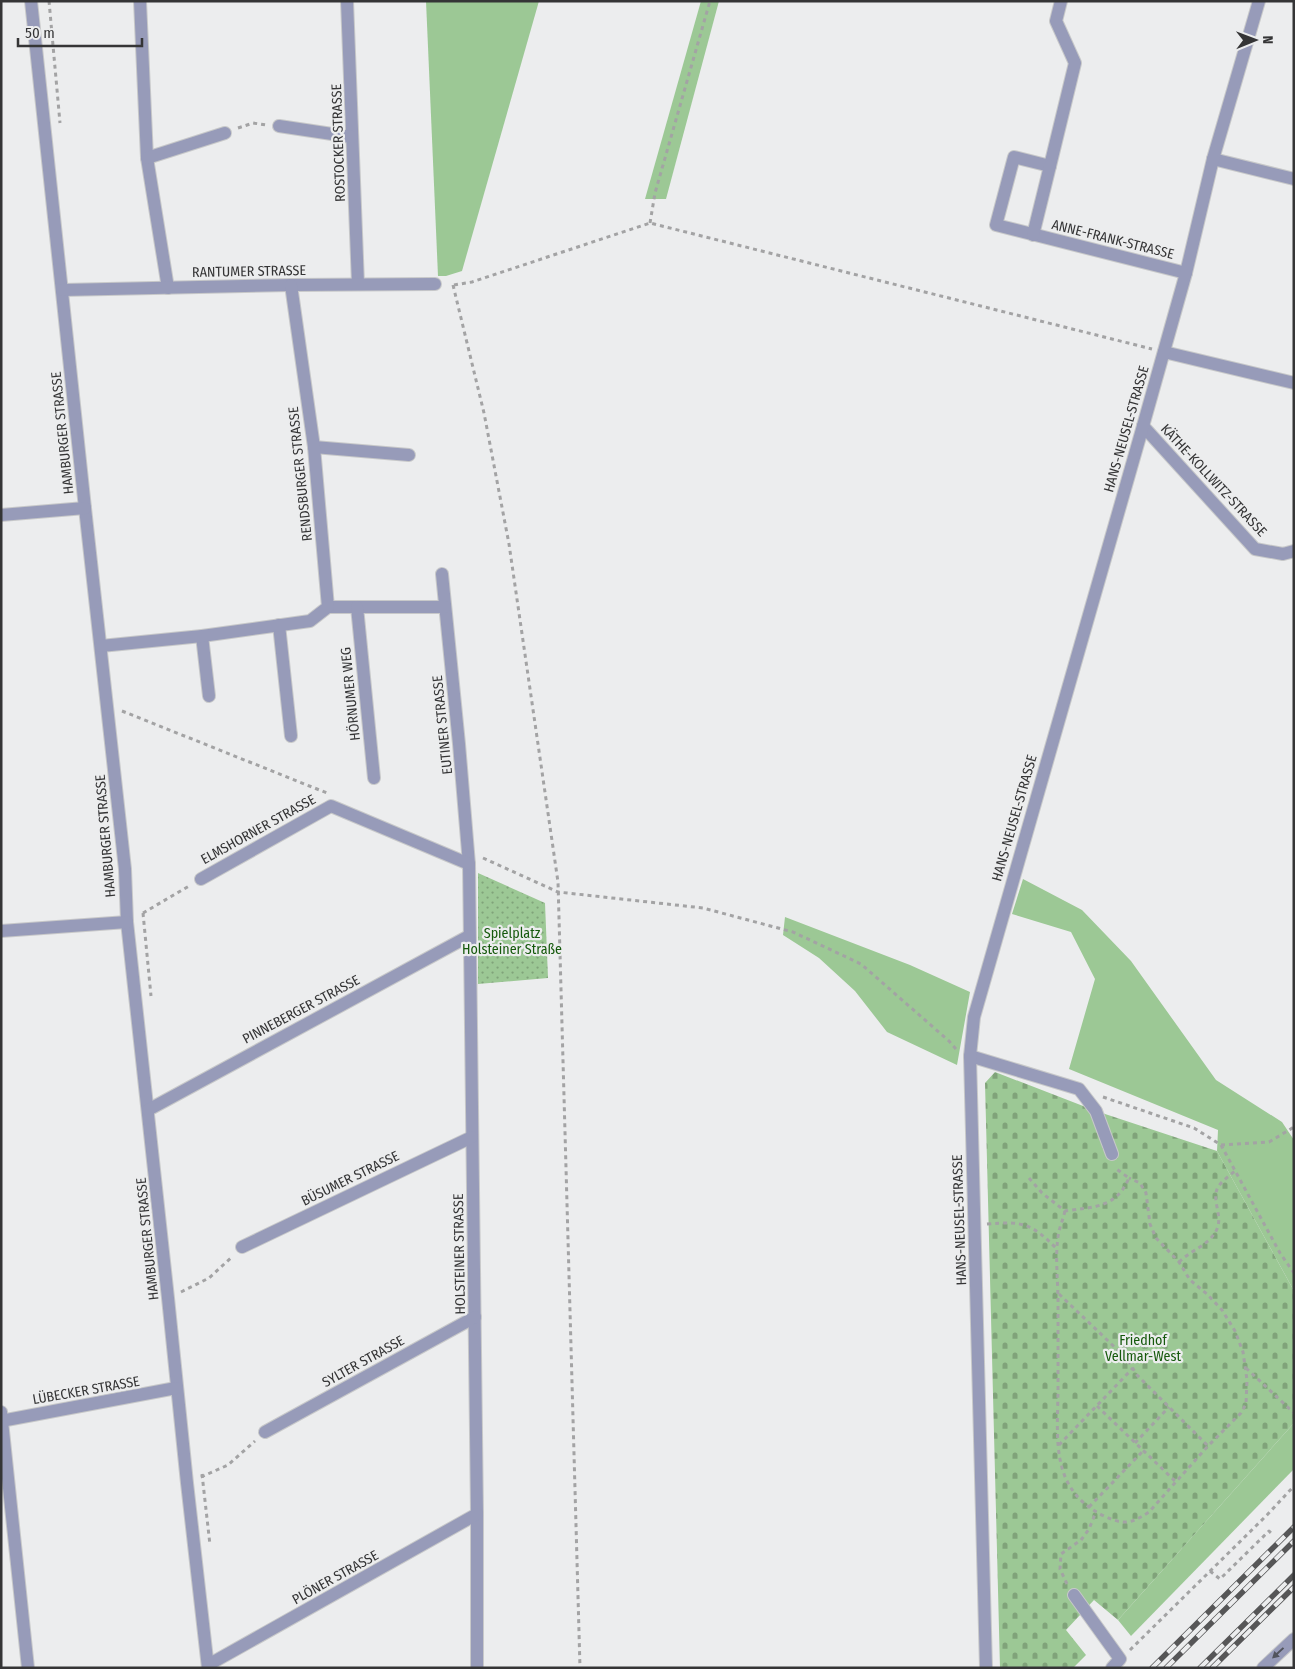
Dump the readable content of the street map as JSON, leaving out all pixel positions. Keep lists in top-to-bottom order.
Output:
{
  "streets": {
    "street": [
      "ROSTOCKER STRASSE",
      "ANNE-FRANK-STRASSE",
      "RANTUMER STRASSE",
      "HANS-NEUSEL-STRASSE",
      "HAMBURGER STRASSE",
      "RENDSBURGER STRASSE",
      "KÄTHE-KOLLWITZ-STRASSE",
      "HÖRNUMER WEG",
      "EUTINER STRASSE",
      "ELMSHORNER STRASSE",
      "PINNEBERGER STRASSE",
      "BÜSUMER STRASSE",
      "HOLSTEINER STRASSE",
      "SYLTER STRASSE",
      "LÜBECKER STRASSE",
      "PLÖNER STRASSE"
    ]
  },
  "crossings": [
    ["ROSTOCKER STRASSE", "RANTUMER STRASSE"],
    ["ANNE-FRANK-STRASSE", "HANS-NEUSEL-STRASSE"],
    ["RANTUMER STRASSE", "HAMBURGER STRASSE"],
    ["RANTUMER STRASSE", "RENDSBURGER STRASSE"],
    ["HANS-NEUSEL-STRASSE", "KÄTHE-KOLLWITZ-STRASSE"],
    ["HAMBURGER STRASSE", "PINNEBERGER STRASSE"],
    ["HAMBURGER STRASSE", "LÜBECKER STRASSE"],
    ["HAMBURGER STRASSE", "PLÖNER STRASSE"],
    ["EUTINER STRASSE", "ELMSHORNER STRASSE"],
    ["EUTINER STRASSE", "HOLSTEINER STRASSE"],
    ["ELMSHORNER STRASSE", "HOLSTEINER STRASSE"],
    ["PINNEBERGER STRASSE", "HOLSTEINER STRASSE"],
    ["BÜSUMER STRASSE", "HOLSTEINER STRASSE"],
    ["HOLSTEINER STRASSE", "SYLTER STRASSE"],
    ["HOLSTEINER STRASSE", "PLÖNER STRASSE"]
  ],
  "parks": ["Spielplatz Holsteiner Straße", "Friedhof Vellmar-West"],
  "scale_bar": "50 m",
  "north": "right"
}
